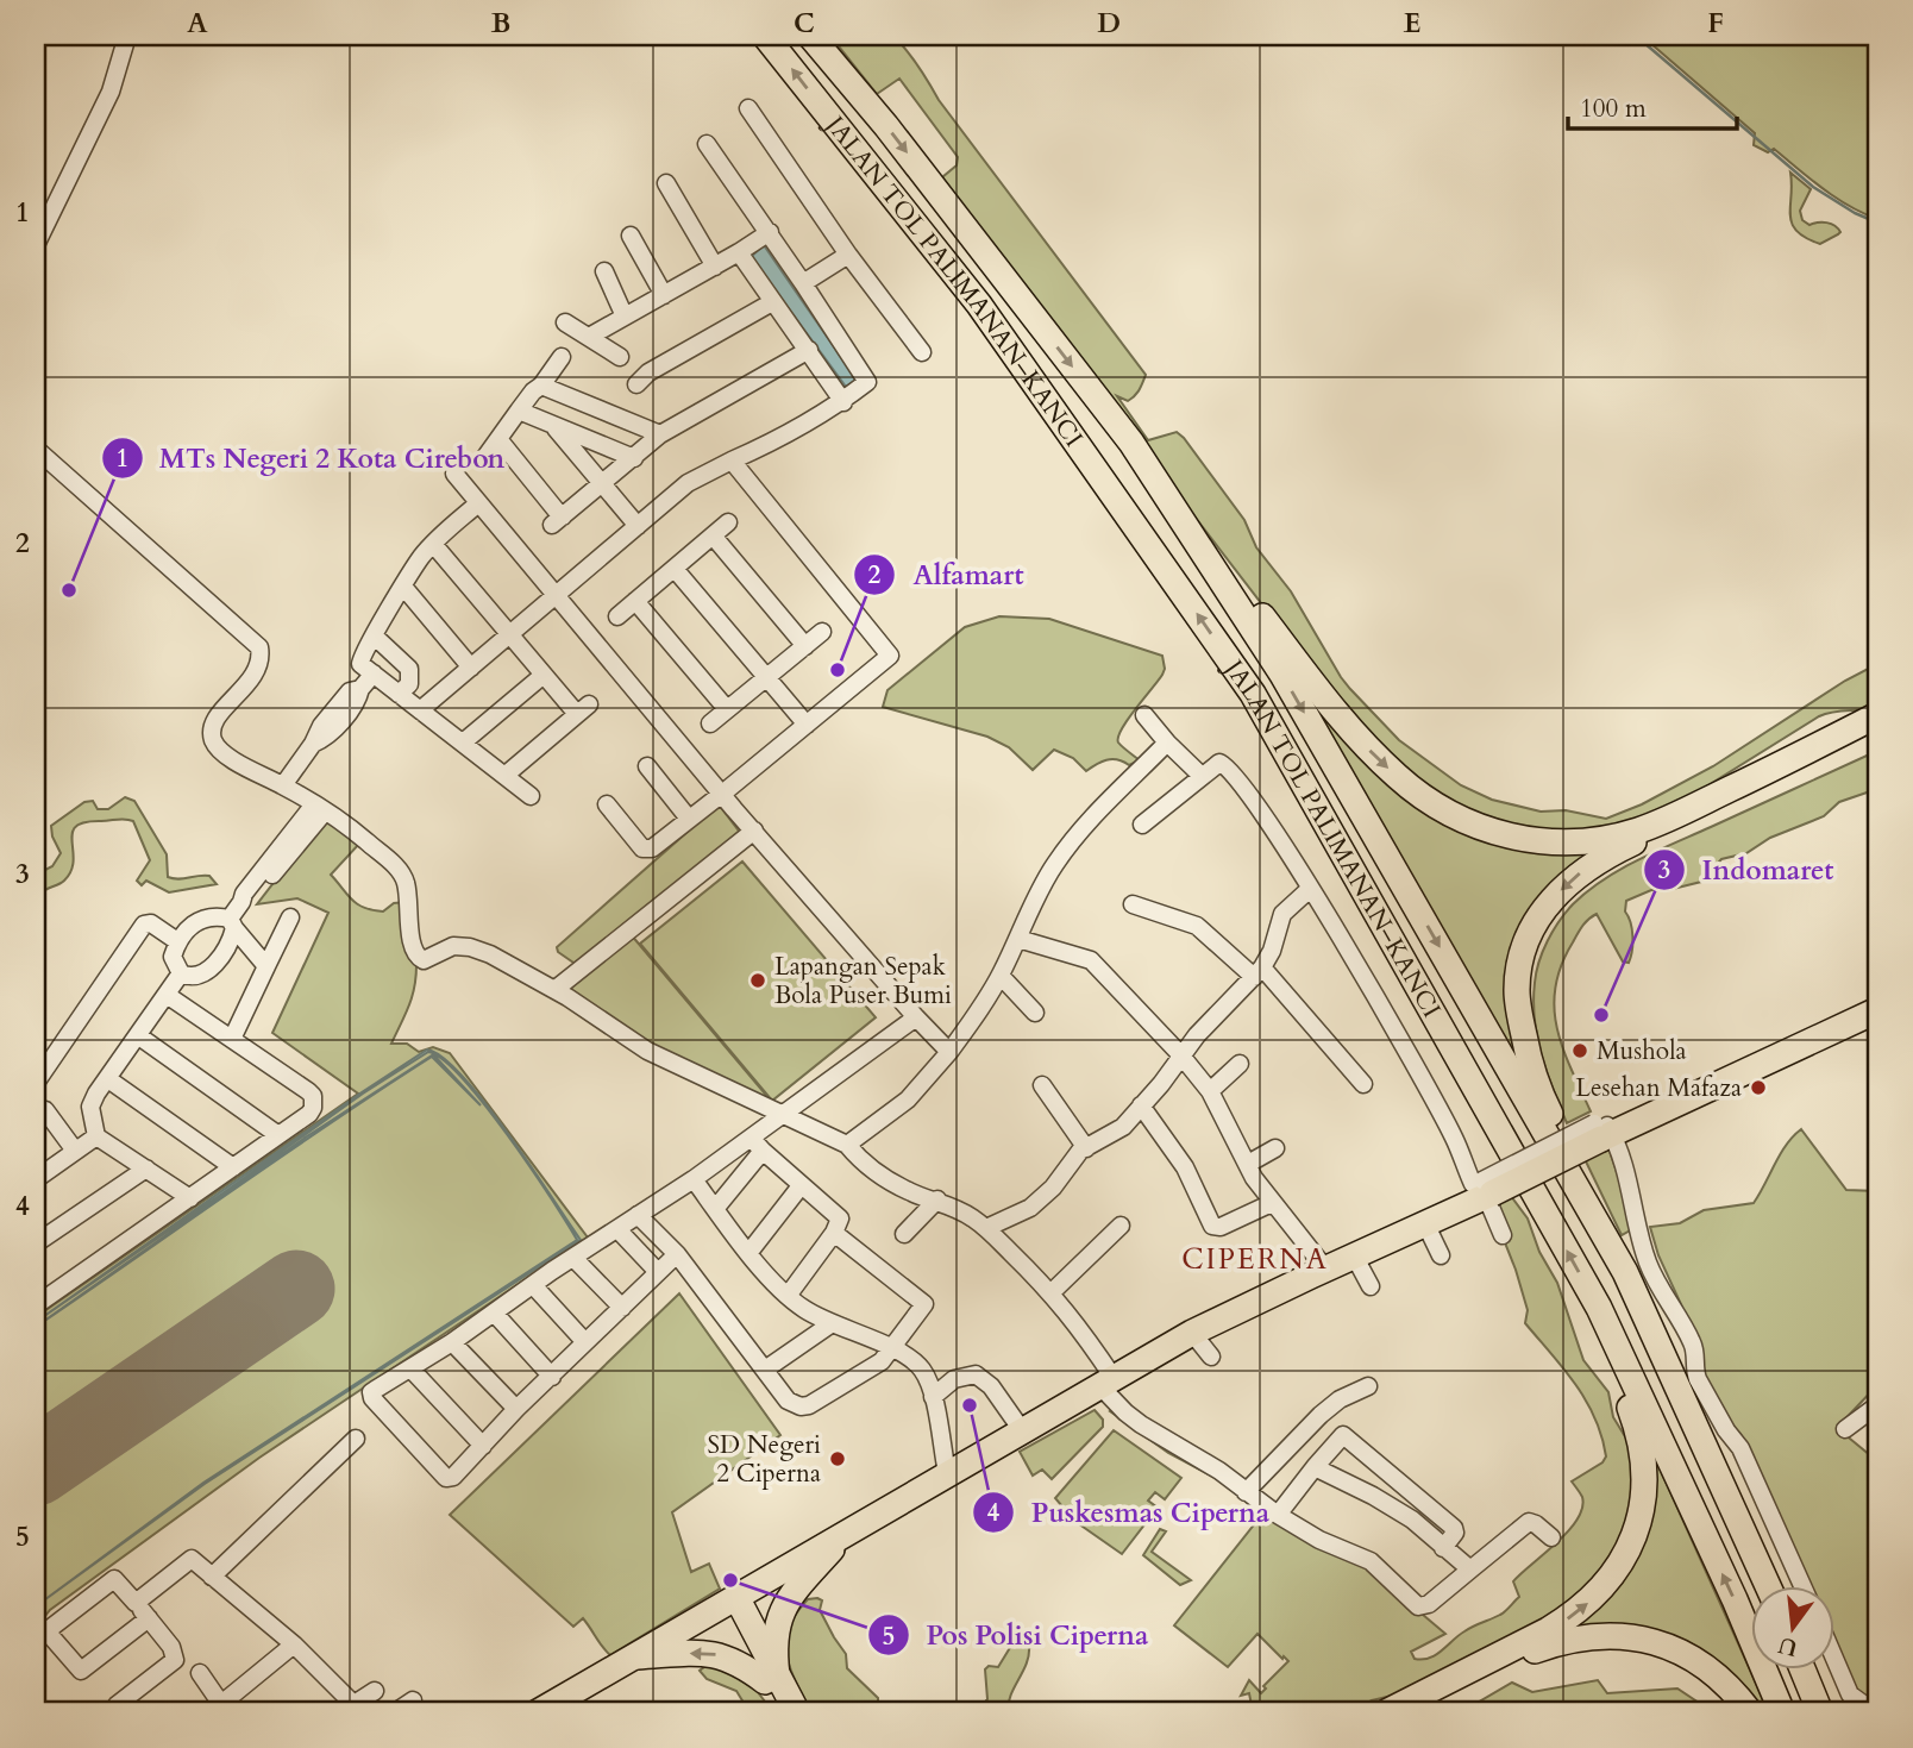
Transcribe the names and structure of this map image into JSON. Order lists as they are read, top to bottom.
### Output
{
  "streets": {
    "highway": ["JALAN TOL PALIMANAN–KANCI"]
  },
  "districts": ["CIPERNA"],
  "places": [
    "MTs Negeri 2 Kota Cirebon",
    "Alfamart",
    "Lapangan Sepak Bola Puser Bumi",
    "Indomaret",
    "Mushola",
    "Lesehan Mafaza",
    "Puskesmas Ciperna",
    "SD Negeri 2 Ciperna",
    "Pos Polisi Ciperna"
  ],
  "scale_bar": "100 m",
  "north": "bottom",
  "grid": {
    "columns": [
      "A",
      "B",
      "C",
      "D",
      "E",
      "F"
    ],
    "rows": [
      "1",
      "2",
      "3",
      "4",
      "5"
    ]
  }
}
